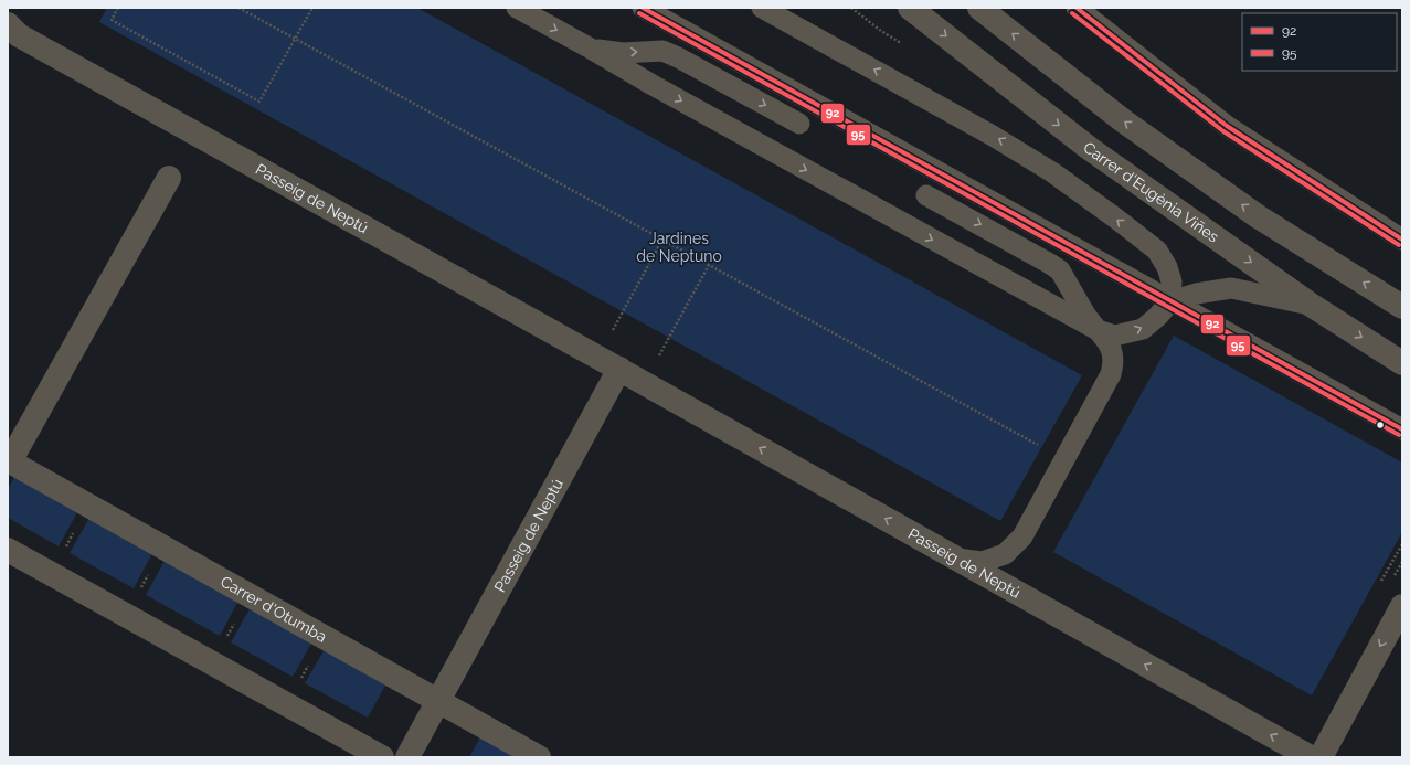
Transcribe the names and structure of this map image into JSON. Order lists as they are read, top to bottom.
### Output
{
  "streets": {
    "street": ["Carrer d'Eugènia Viñes", "Passeig de Neptú", "Carrer d'Otumba"]
  },
  "crossings": [
    ["Passeig de Neptú", "Carrer d'Otumba"]
  ],
  "one_way": ["Passeig de Neptú"],
  "parks": ["Jardines de Neptuno"],
  "lines": ["transit line 92", "transit line 95"],
  "legend": ["92", "95"]
}
